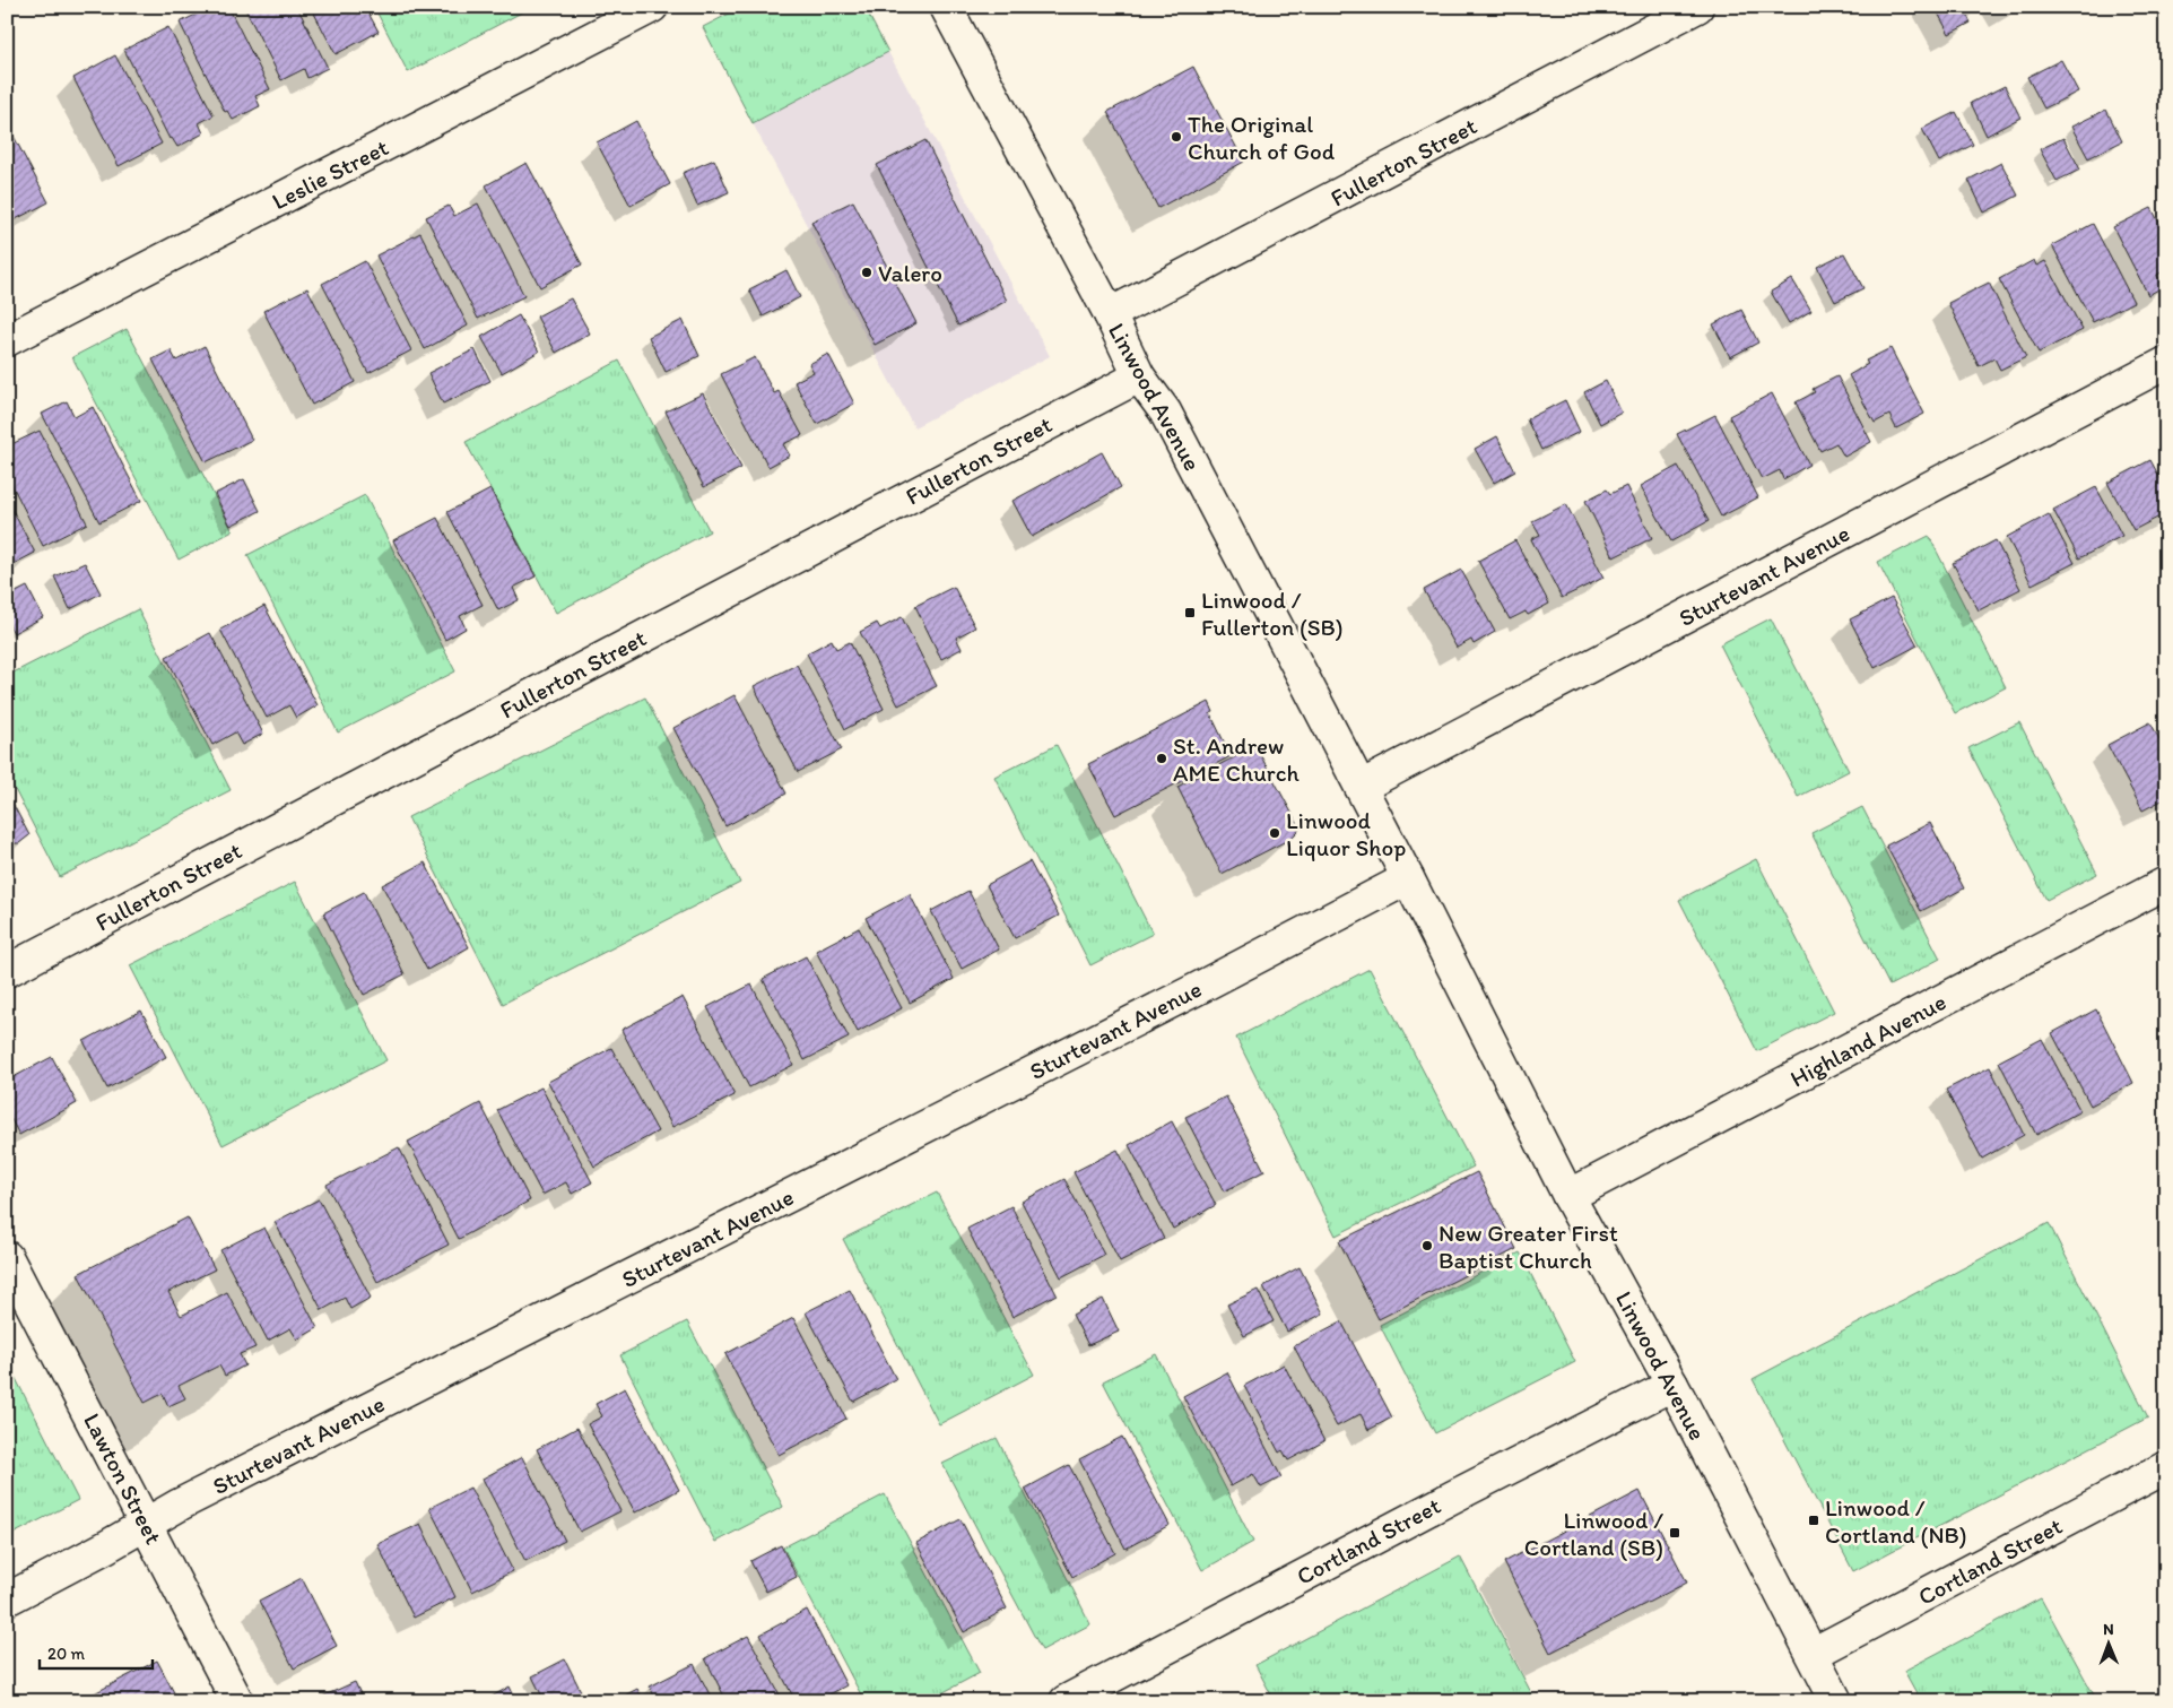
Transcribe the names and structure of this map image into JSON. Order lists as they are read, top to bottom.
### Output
{
  "streets": {
    "street": [
      "Fullerton Street",
      "Leslie Street",
      "Linwood Avenue",
      "Sturtevant Avenue",
      "Highland Avenue",
      "Lawton Street",
      "Cortland Street"
    ]
  },
  "crossings": [
    ["Fullerton Street", "Linwood Avenue"],
    ["Linwood Avenue", "Sturtevant Avenue"],
    ["Linwood Avenue", "Highland Avenue"],
    ["Linwood Avenue", "Cortland Street"],
    ["Sturtevant Avenue", "Lawton Street"]
  ],
  "places": {
    "other": [
      "The Original Church of God",
      "Valero",
      "St. Andrew AME Church",
      "Linwood Liquor Shop",
      "New Greater First Baptist Church"
    ],
    "transit": ["Linwood / Fullerton (SB)", "Linwood / Cortland (NB)", "Linwood / Cortland (SB)"]
  },
  "scale_bar": "20 m",
  "north": "top"
}
